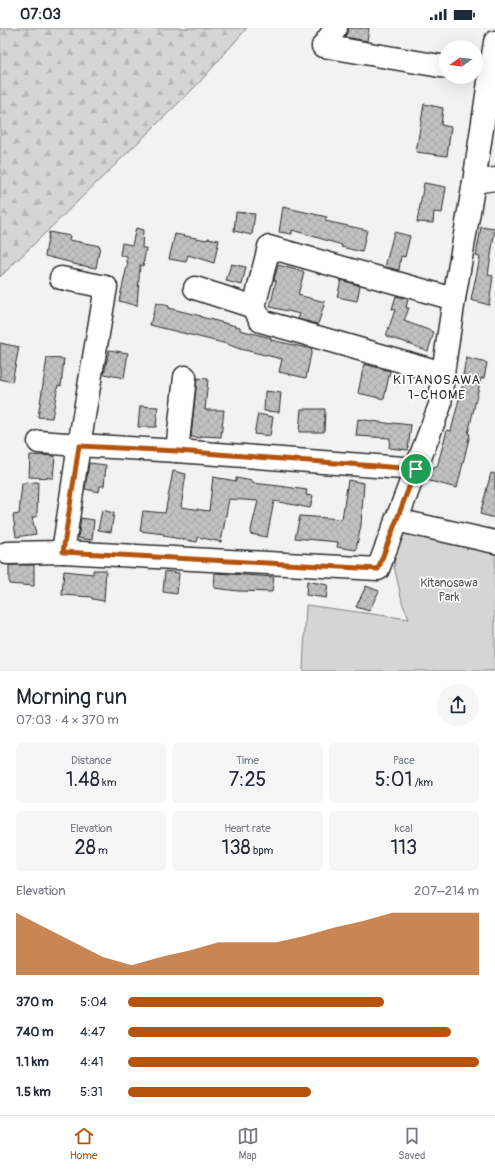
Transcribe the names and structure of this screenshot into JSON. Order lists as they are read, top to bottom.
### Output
{
  "districts": ["KITANOSAWA 1-CHOME"],
  "parks": ["Kitanosawa Park"],
  "north": "left",
  "page": {
    "status": "07:03",
    "heading": ["Morning run", "07:03 · 4 × 370 m"],
    "stats": [
      ["Distance", "1.48 km"],
      ["Time", "7:25"],
      ["Pace", "5:01 /km"],
      ["Elevation", "28 m"],
      ["Heart rate", "138 bpm"],
      ["kcal", "113"]
    ],
    "chart": ["Elevation", "207–214 m"],
    "list": [
      {
        "name": "370 m",
        "note": "5:04"
      },
      {
        "name": "740 m",
        "note": "4:47"
      },
      {
        "name": "1.1 km",
        "note": "4:41"
      },
      {
        "name": "1.5 km",
        "note": "5:31"
      }
    ],
    "tabs": ["Home", "Map", "Saved"]
  }
}
